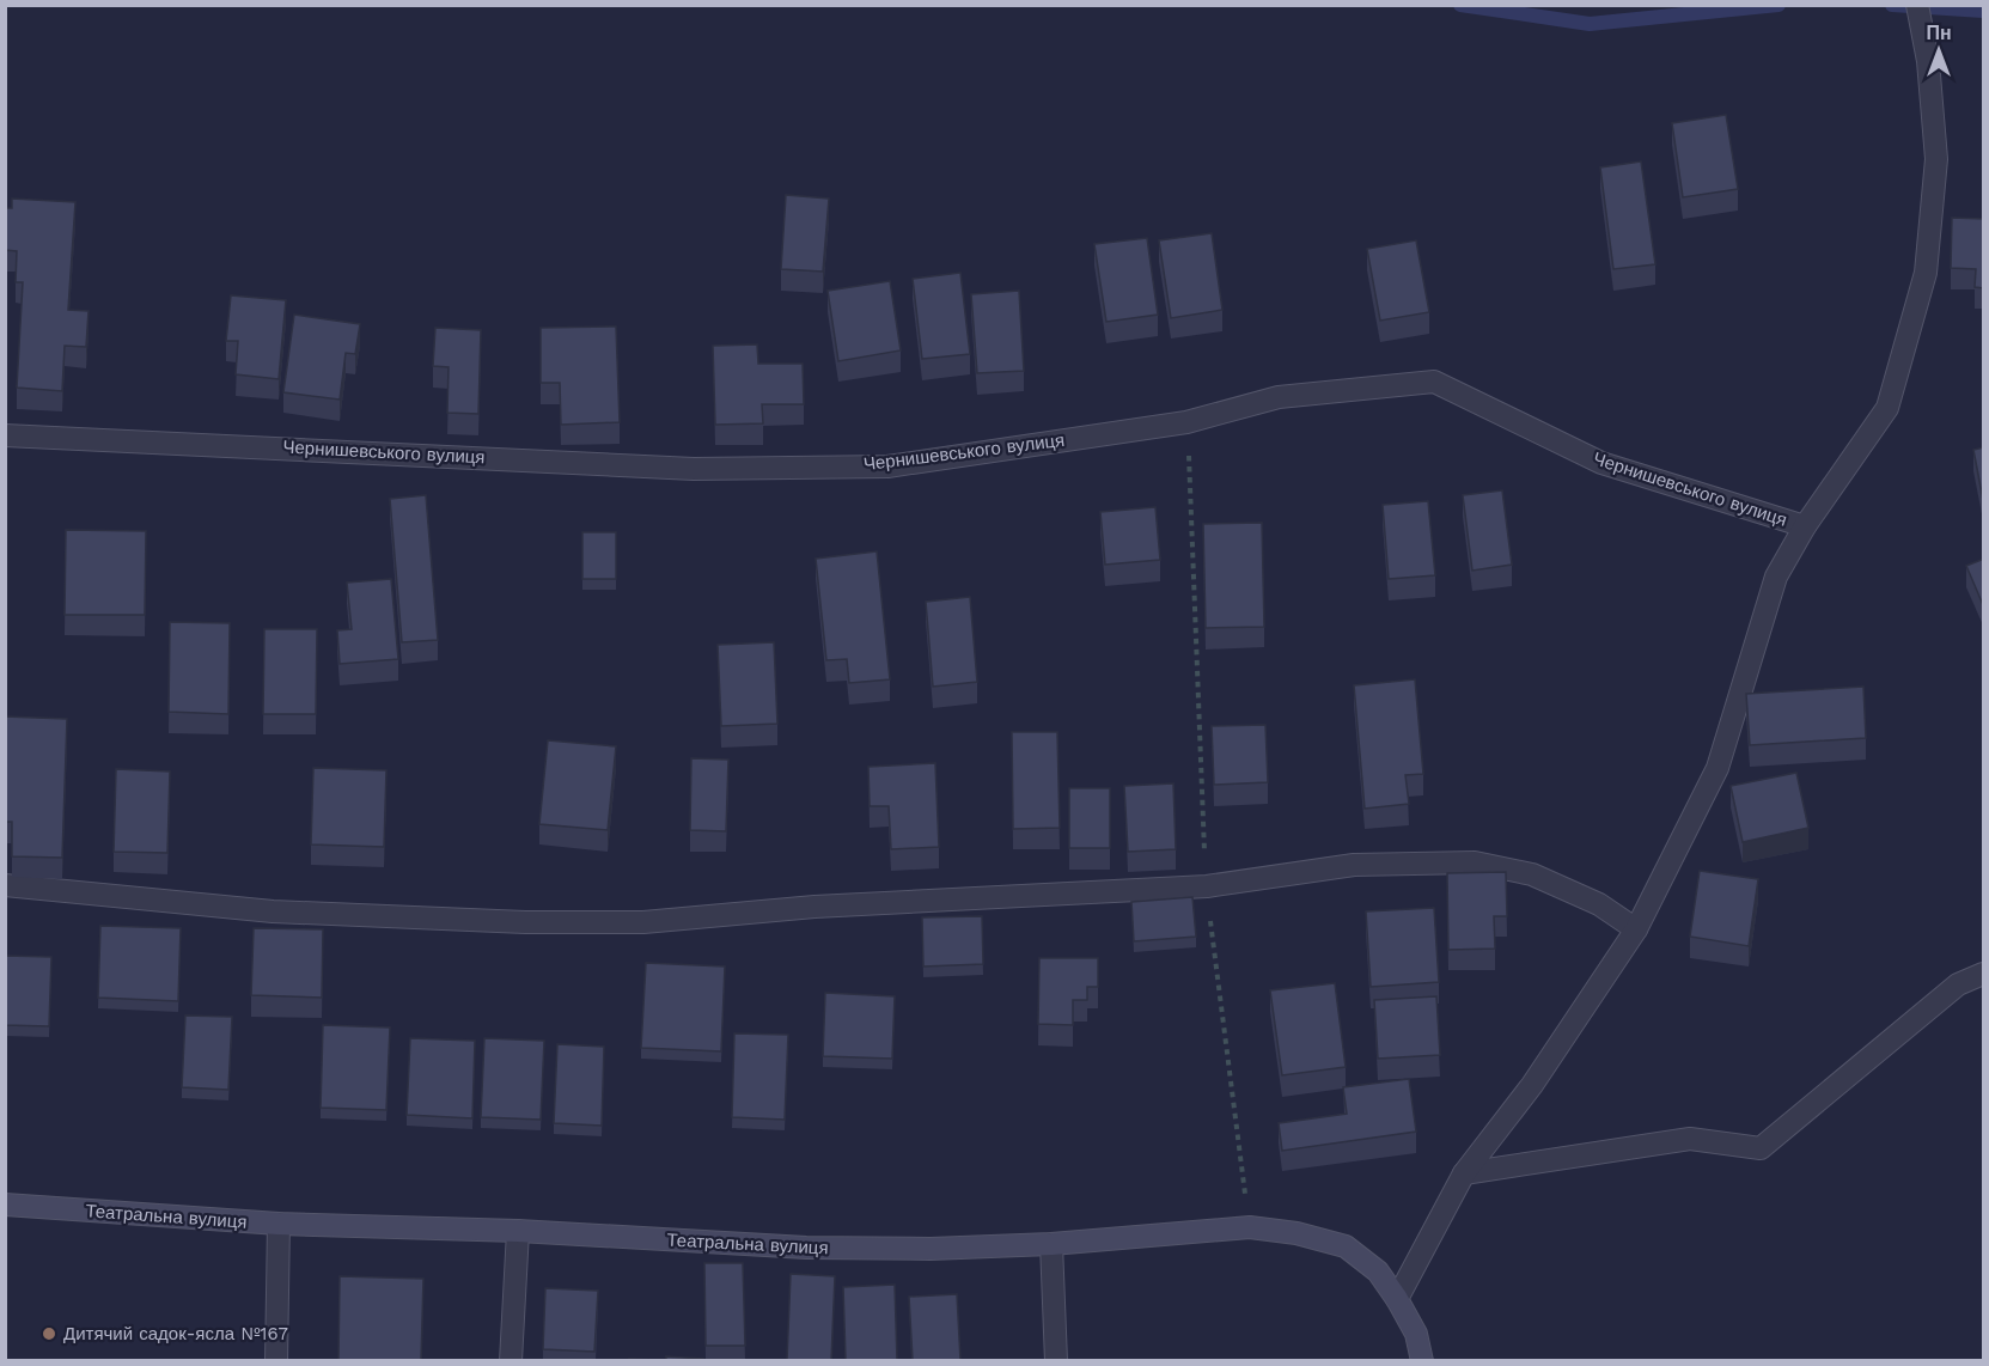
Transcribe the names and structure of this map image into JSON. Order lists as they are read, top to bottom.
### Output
{
  "streets": {
    "street": ["Чернишевського вулиця", "Театральна вулиця"]
  },
  "places": ["Дитячий садок-ясла №167"],
  "north": "top"
}
